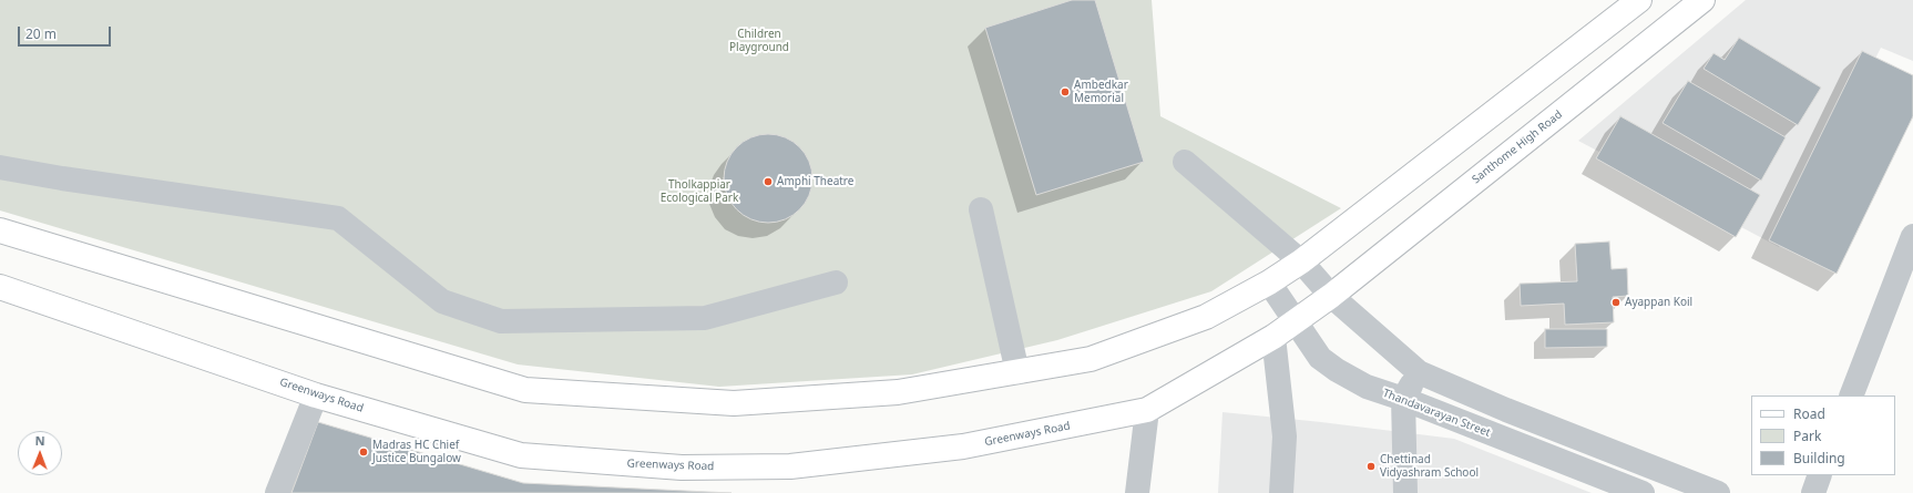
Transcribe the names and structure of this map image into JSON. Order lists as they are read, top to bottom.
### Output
{
  "streets": {
    "main road": ["Santhome High Road", "Greenways Road"],
    "street": ["Thandavarayan Street"]
  },
  "crossings": [
    ["Santhome High Road", "Greenways Road"],
    ["Greenways Road", "Thandavarayan Street"]
  ],
  "parks": ["Children Playground", "Tholkappiar Ecological Park"],
  "places": [
    "Ambedkar Memorial",
    "Amphi Theatre",
    "Ayappan Koil",
    "Madras HC Chief Justice Bungalow",
    "Chettinad Vidyashram School"
  ],
  "legend": ["Road", "Park", "Building"],
  "scale_bar": "20 m",
  "north": "top"
}
